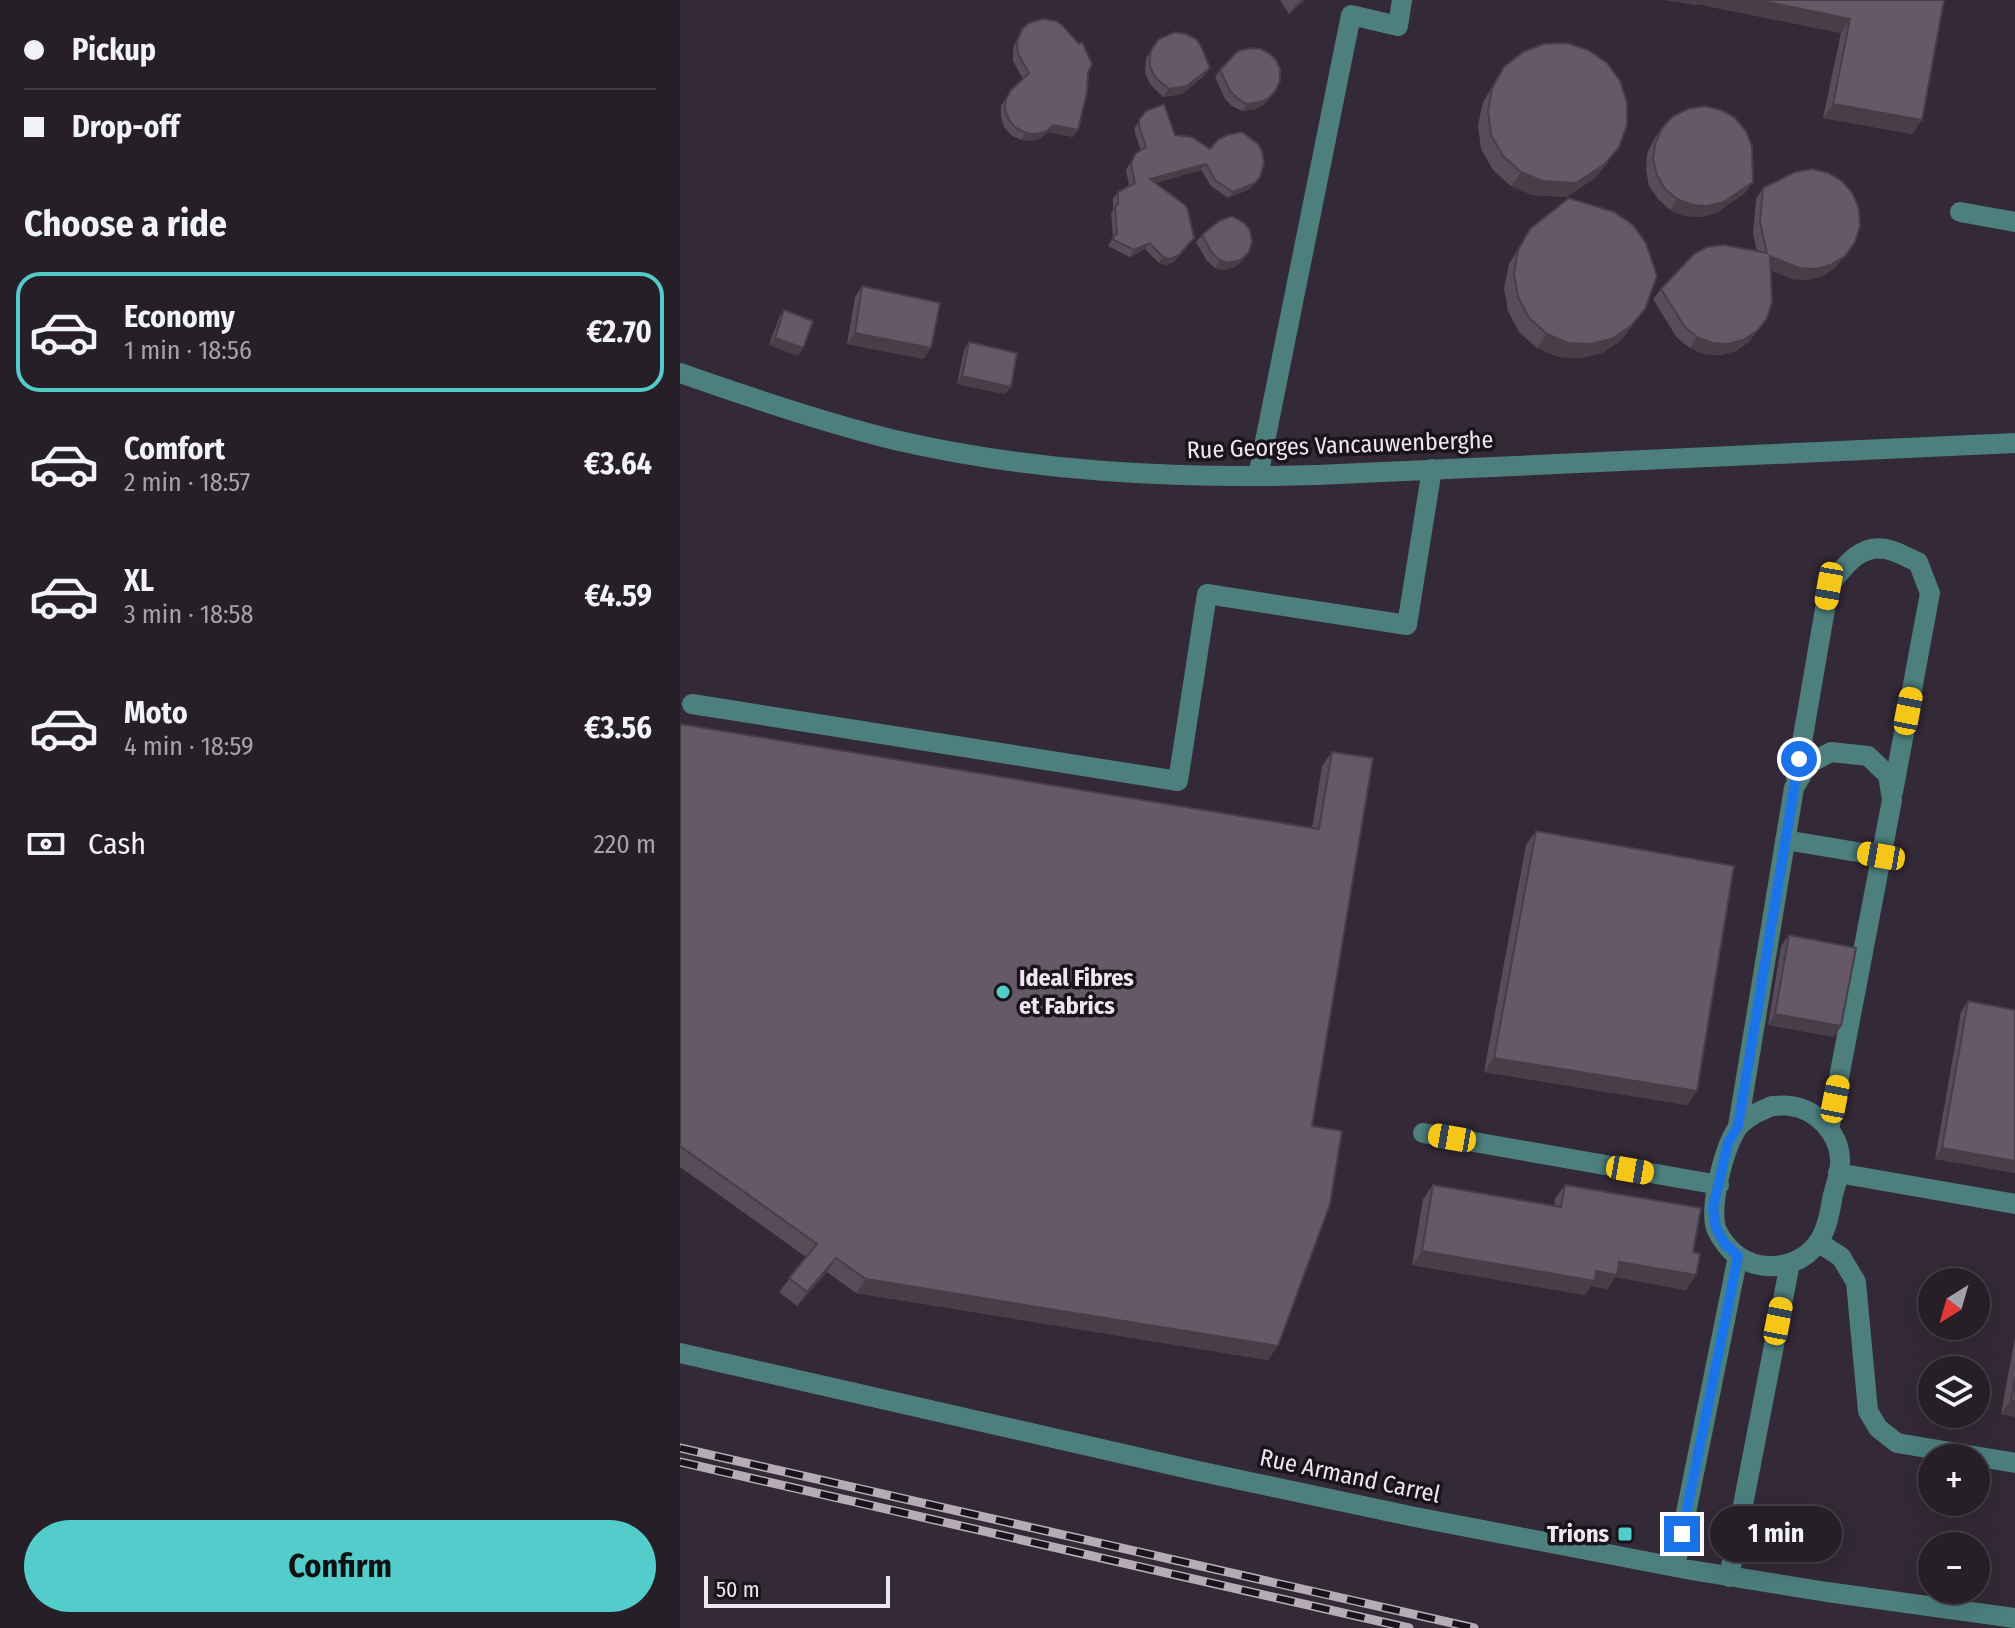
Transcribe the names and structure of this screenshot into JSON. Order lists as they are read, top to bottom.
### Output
{
  "streets": {
    "street": ["Rue Georges Vancauwenberghe", "Rue Armand Carrel"]
  },
  "places": {
    "other": ["Ideal Fibres et Fabrics"],
    "transit": ["Trions"]
  },
  "scale_bar": "50 m",
  "north": "bottom left",
  "page": {
    "banner": ["Pickup", "Drop-off"],
    "heading": "Choose a ride",
    "list": [
      {
        "name": "Economy",
        "note": "1 min · 18:56",
        "value": "€2.70"
      },
      {
        "name": "Comfort",
        "note": "2 min · 18:57",
        "value": "€3.64"
      },
      {
        "name": "XL",
        "note": "3 min · 18:58",
        "value": "€4.59"
      },
      {
        "name": "Moto",
        "note": "4 min · 18:59",
        "value": "€3.56"
      }
    ],
    "pay": ["Cash", "220 m"],
    "map_buttons": ["+", "−"],
    "buttons": "Confirm",
    "bubble": "1 min",
    "scale": "50 m"
  }
}
